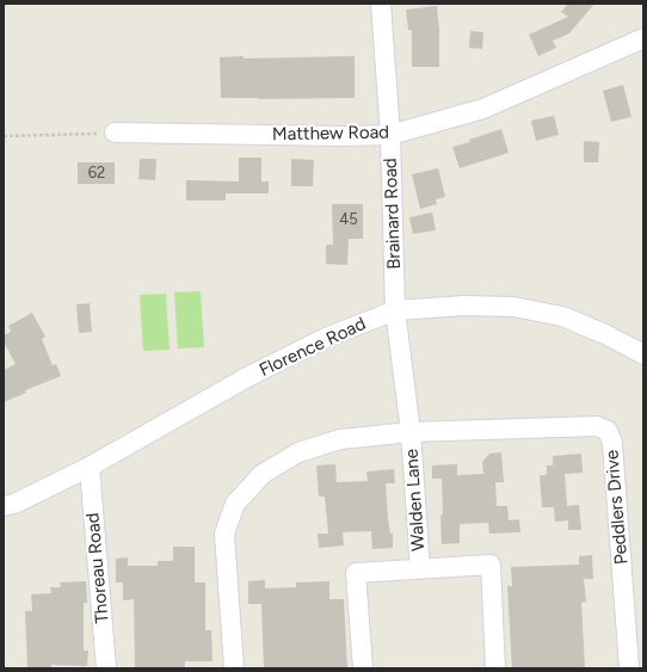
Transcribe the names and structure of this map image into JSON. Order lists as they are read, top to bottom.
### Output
{
  "streets": {
    "street": [
      "Matthew Road",
      "Brainard Road",
      "Florence Road",
      "Walden Lane",
      "Peddlers Drive",
      "Thoreau Road"
    ]
  },
  "crossings": [
    ["Matthew Road", "Brainard Road"],
    ["Brainard Road", "Florence Road"],
    ["Florence Road", "Thoreau Road"],
    ["Walden Lane", "Peddlers Drive"]
  ],
  "house_numbers": ["62", "45"]
}
